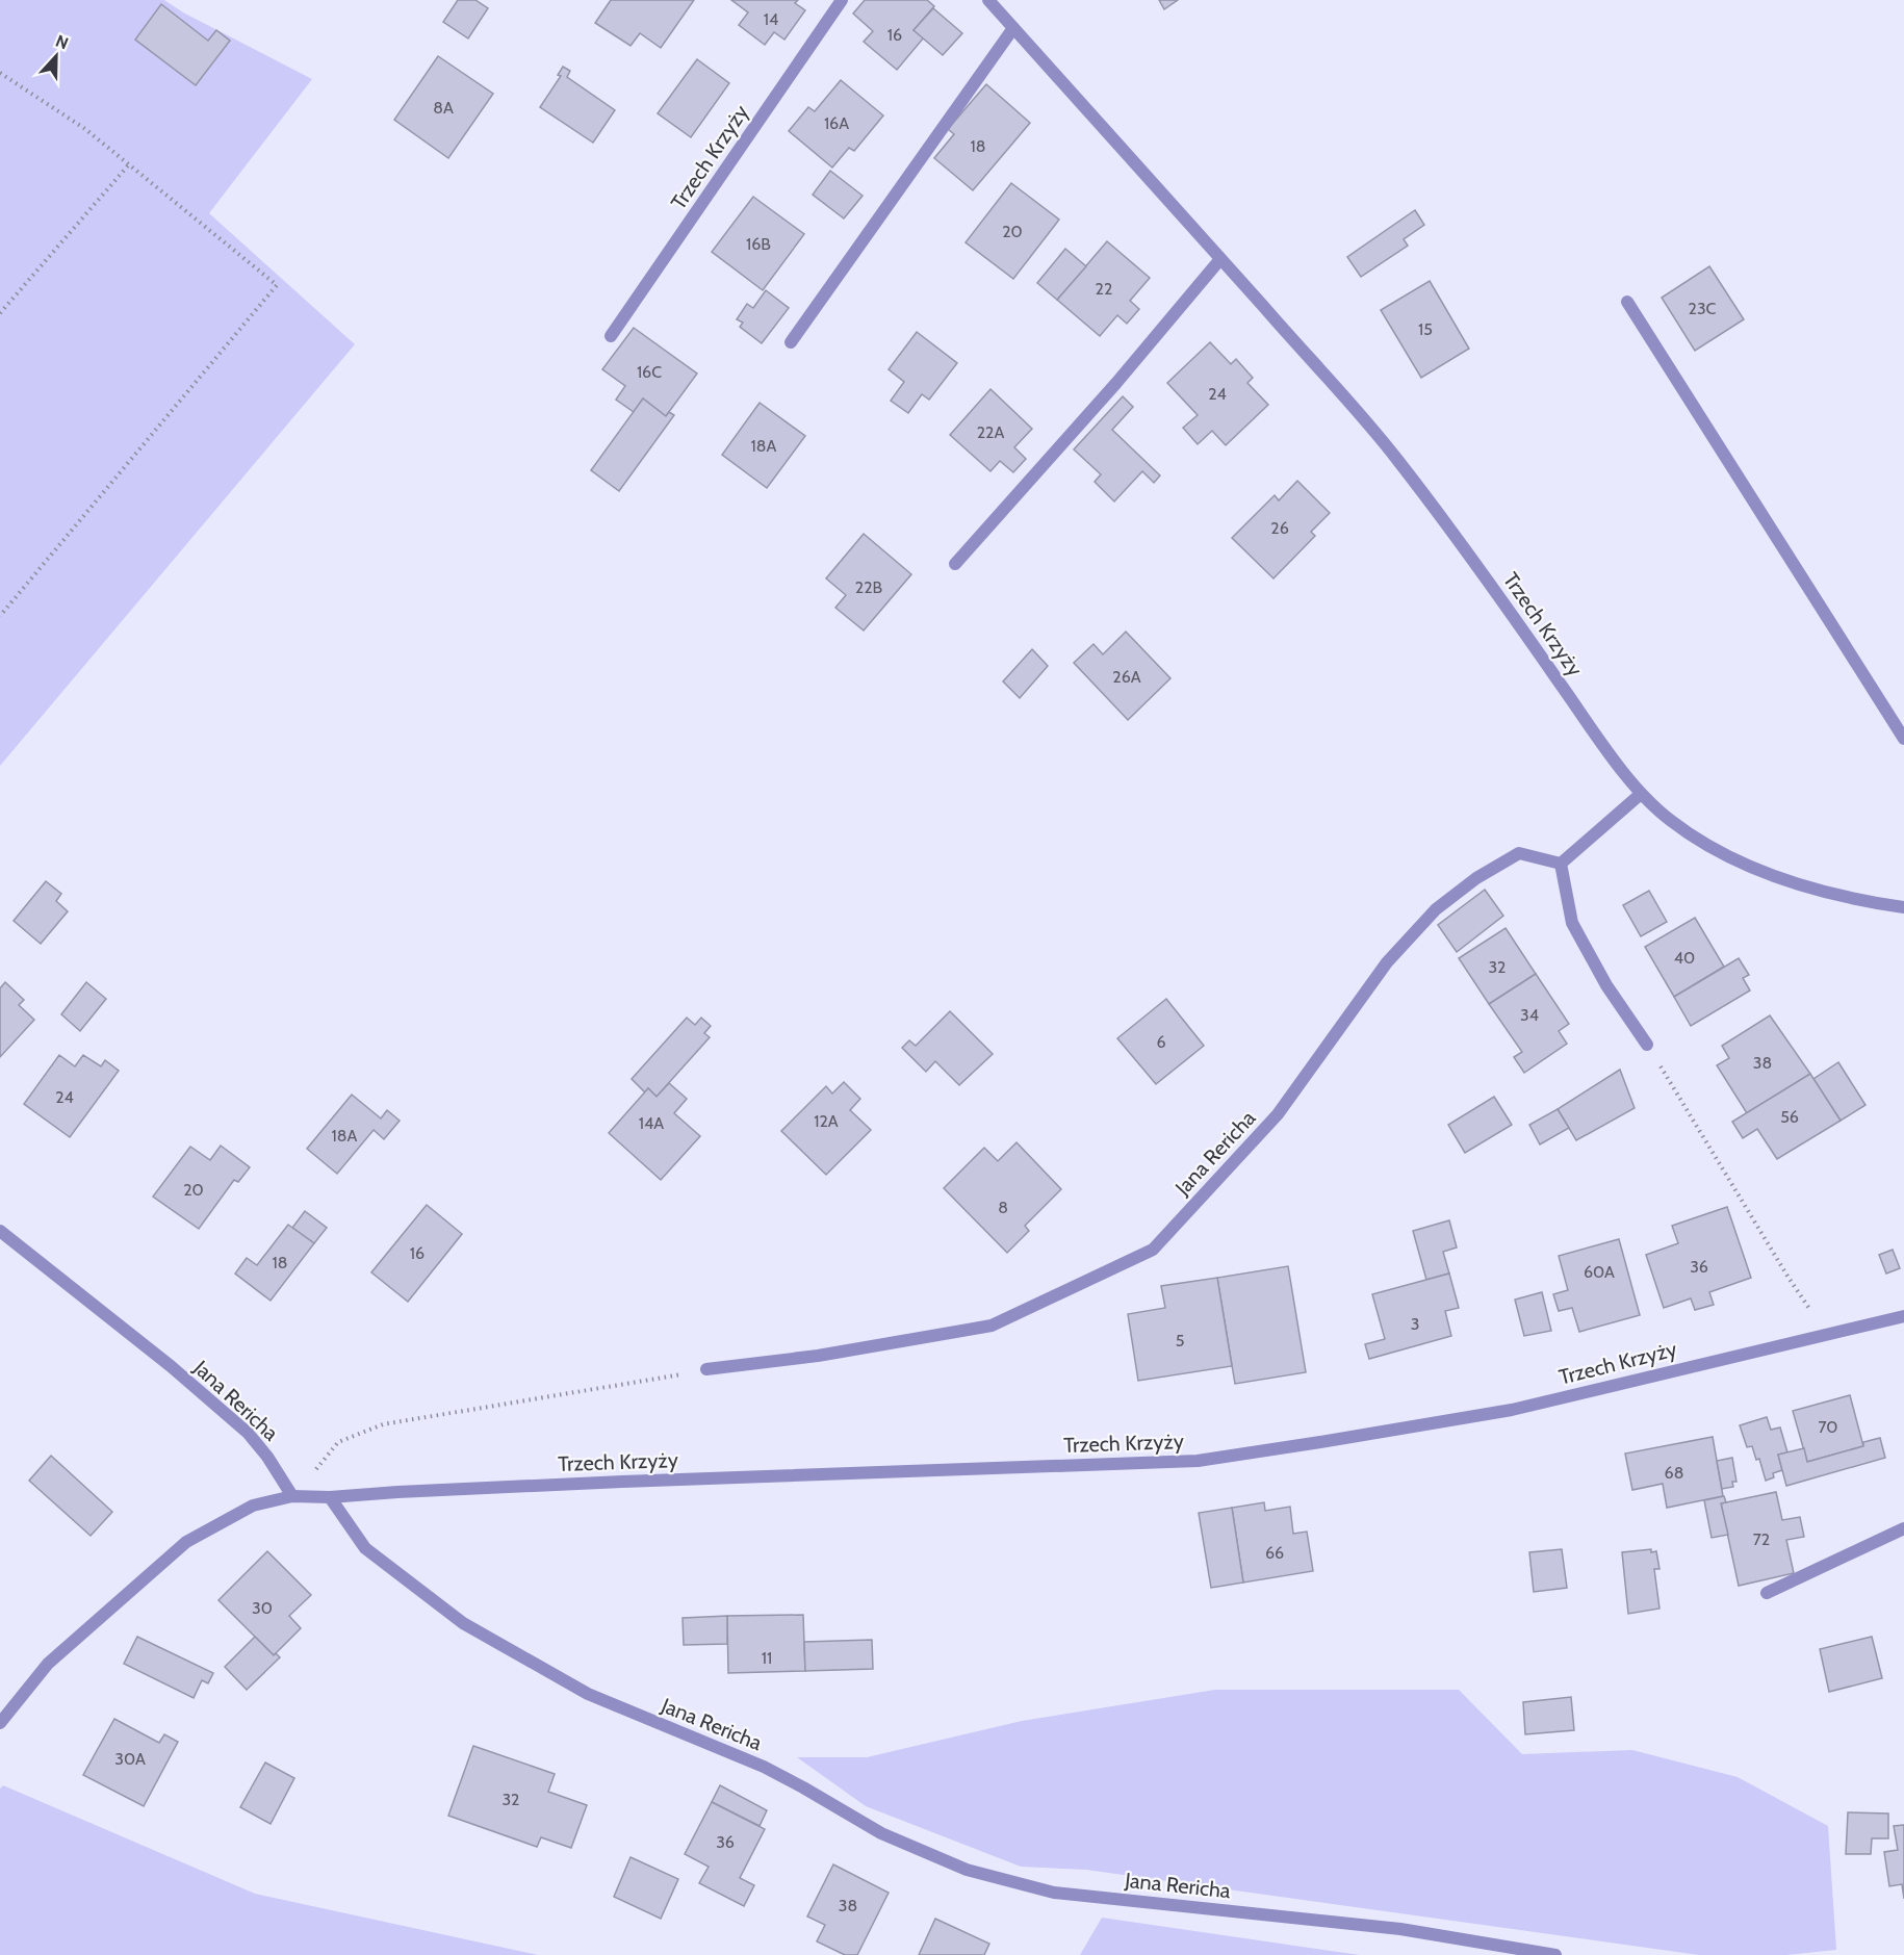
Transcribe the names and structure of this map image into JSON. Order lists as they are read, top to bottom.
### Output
{
  "streets": {
    "street": ["Trzech Krzyży", "Jana Rericha"]
  },
  "crossings": [
    ["Trzech Krzyży", "Jana Rericha"]
  ],
  "house_numbers": [
    "14",
    "16",
    "8A",
    "16A",
    "18",
    "20",
    "16B",
    "22",
    "23C",
    "15",
    "16C",
    "24",
    "22A",
    "18A",
    "26",
    "22B",
    "26A",
    "40",
    "32",
    "34",
    "6",
    "38",
    "24",
    "56",
    "12A",
    "14A",
    "18A",
    "20",
    "8",
    "16",
    "18",
    "36",
    "60A",
    "3",
    "5",
    "70",
    "68",
    "72",
    "66",
    "30",
    "11",
    "30A",
    "32",
    "36",
    "38"
  ],
  "north": "top"
}
